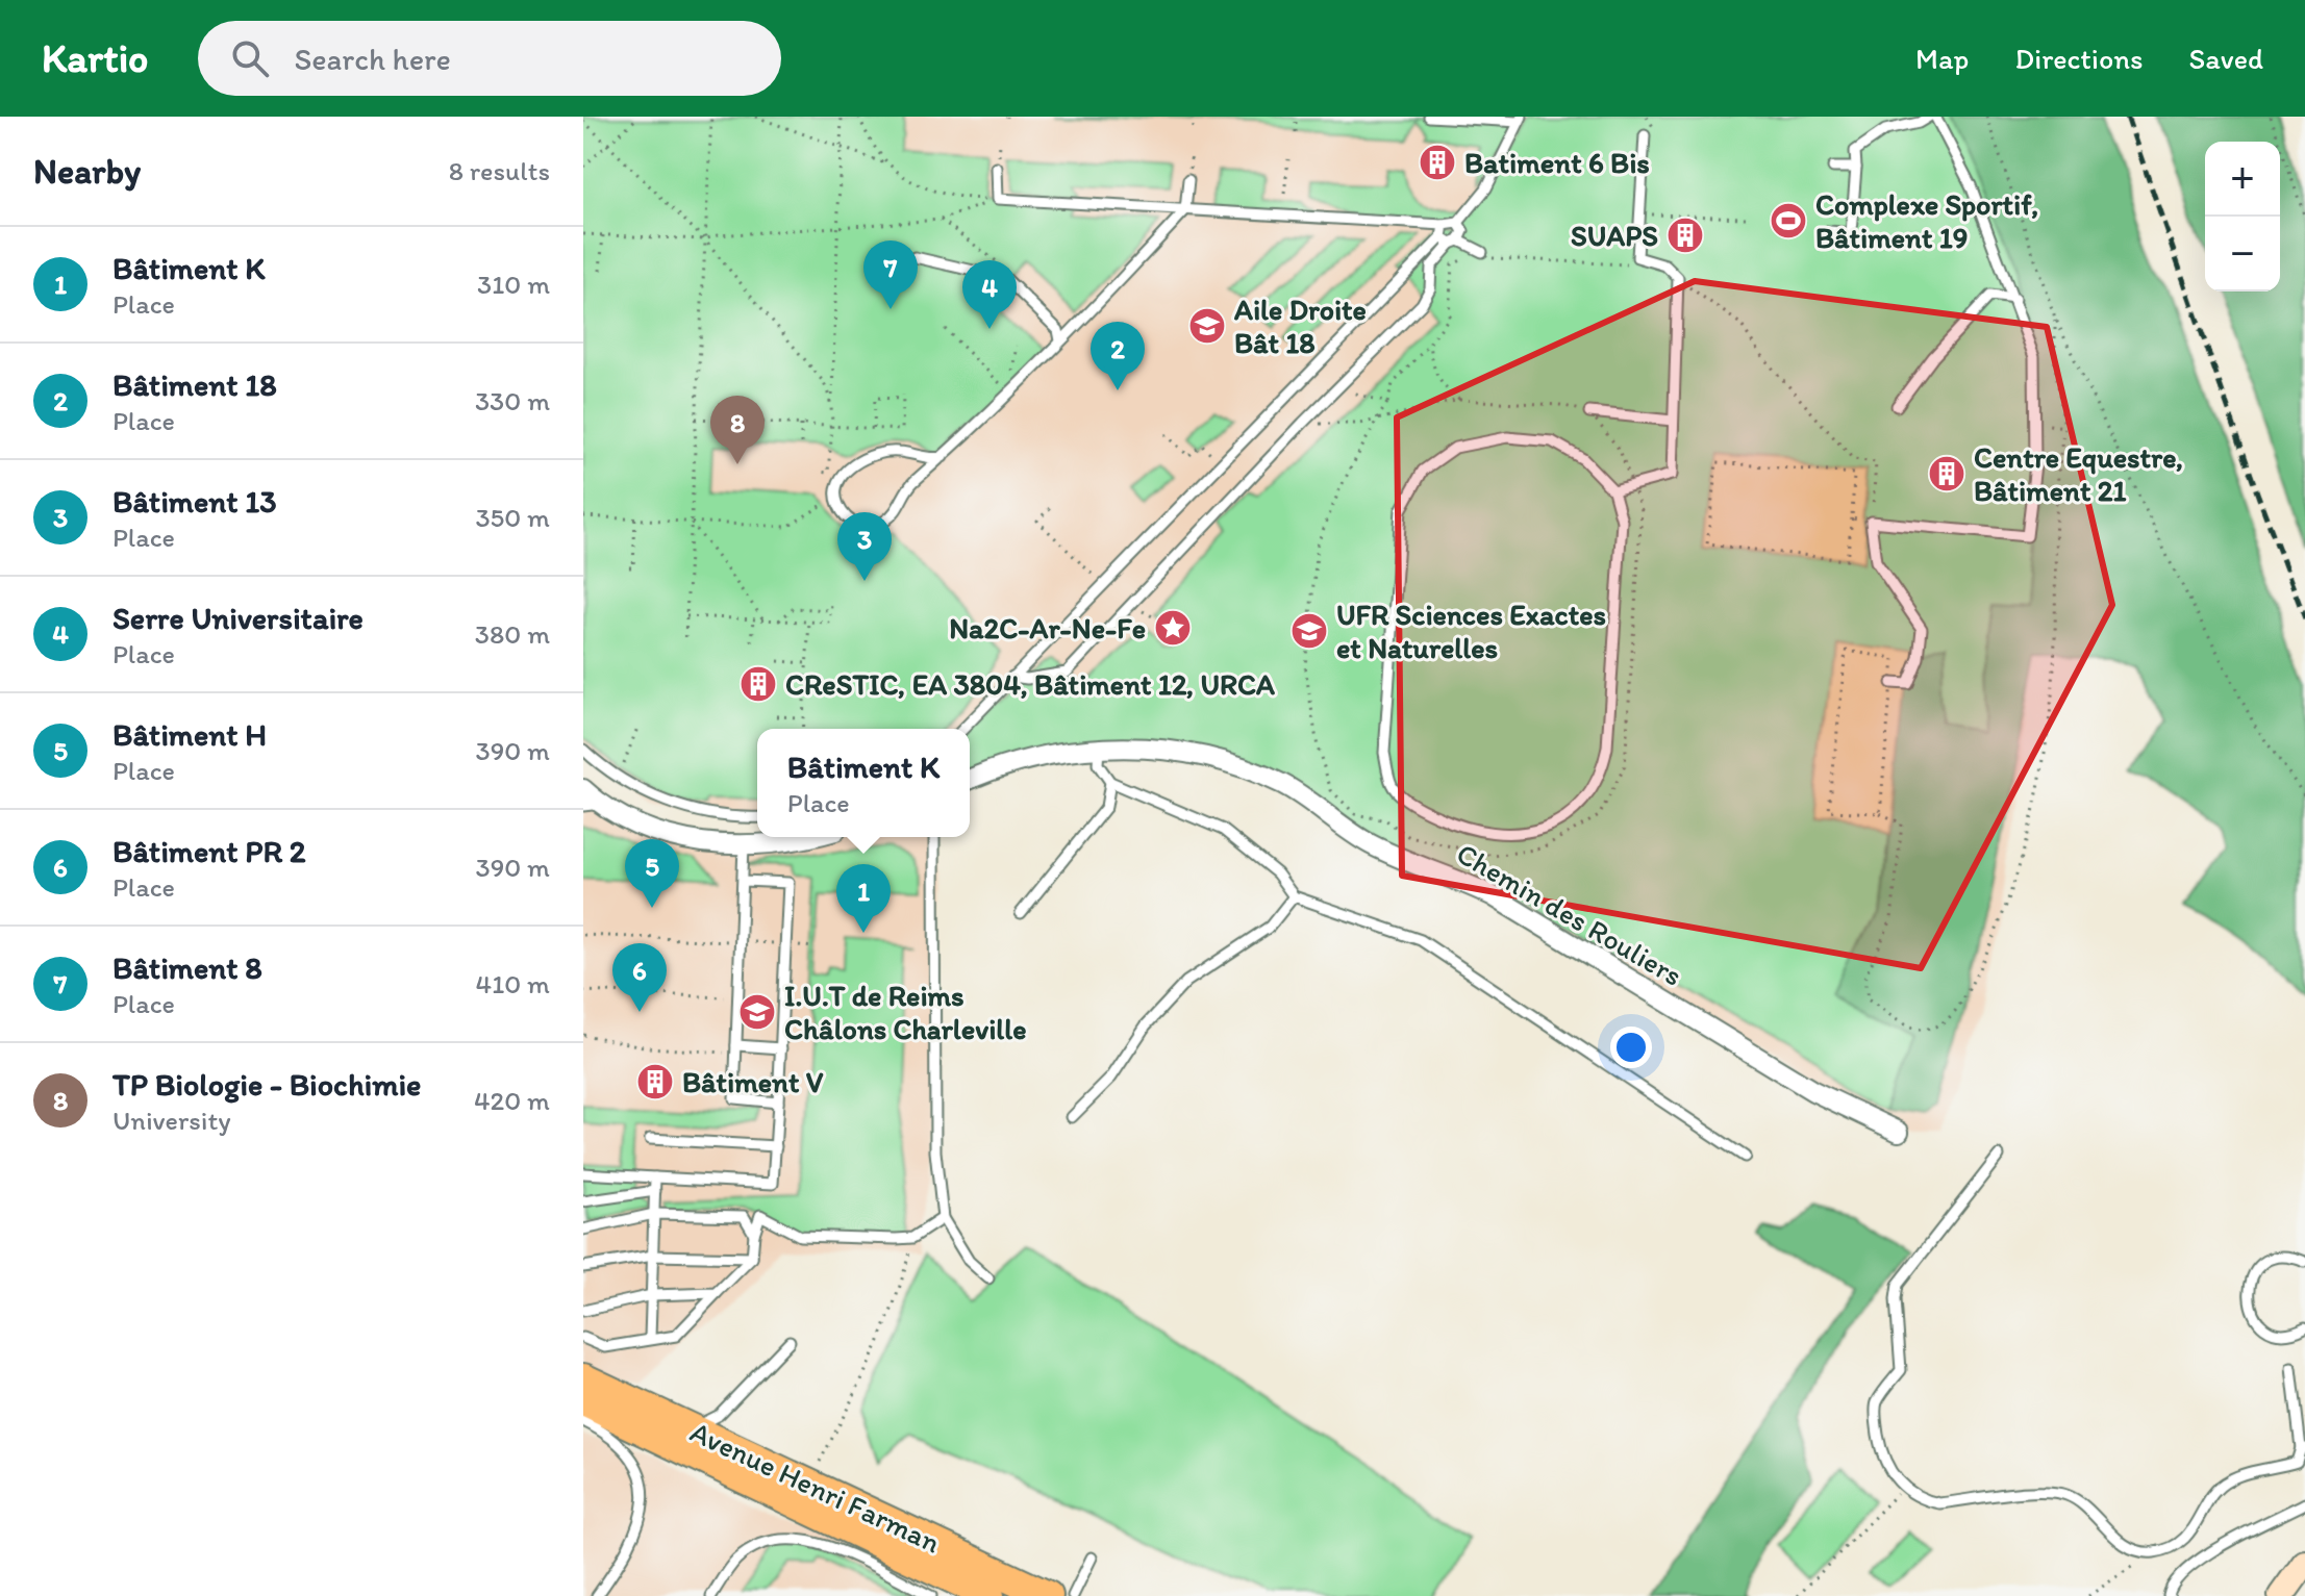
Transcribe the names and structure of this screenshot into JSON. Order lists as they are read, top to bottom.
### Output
{
  "streets": {
    "main road": ["Avenue Henri Farman"],
    "street": ["Chemin des Rouliers"]
  },
  "places": {
    "building": [
      "Batiment 6 Bis",
      "SUAPS",
      "Centre Equestre, Bâtiment 21",
      "CReSTIC, EA 3804, Bâtiment 12, URCA",
      "Bâtiment V"
    ],
    "sports": ["Complexe Sportif, Bâtiment 19"],
    "school or university": ["Aile Droite Bât 18", "UFR Sciences Exactes et Naturelles", "I.U.T de Reims Châlons Charleville"],
    "place": ["Na2C-Ar-Ne-Fe"]
  },
  "page": {
    "header": "Kartio",
    "search": "Search here",
    "nav": ["Map", "Directions", "Saved"],
    "heading": ["Nearby", "8 results"],
    "map_buttons": ["+", "−"],
    "list": [
      {
        "mark": "1",
        "name": "Bâtiment K",
        "note": "Place",
        "value": "310 m"
      },
      {
        "mark": "2",
        "name": "Bâtiment 18",
        "note": "Place",
        "value": "330 m"
      },
      {
        "mark": "3",
        "name": "Bâtiment 13",
        "note": "Place",
        "value": "350 m"
      },
      {
        "mark": "4",
        "name": "Serre Universitaire",
        "note": "Place",
        "value": "380 m"
      },
      {
        "mark": "5",
        "name": "Bâtiment H",
        "note": "Place",
        "value": "390 m"
      },
      {
        "mark": "6",
        "name": "Bâtiment PR 2",
        "note": "Place",
        "value": "390 m"
      },
      {
        "mark": "7",
        "name": "Bâtiment 8",
        "note": "Place",
        "value": "410 m"
      },
      {
        "mark": "8",
        "name": "TP Biologie - Biochimie",
        "note": "University",
        "value": "420 m"
      }
    ],
    "pins": [
      "7",
      "4",
      "2",
      "8",
      "3",
      "5",
      "1",
      "6"
    ],
    "popup": ["Bâtiment K", "Place"]
  }
}
